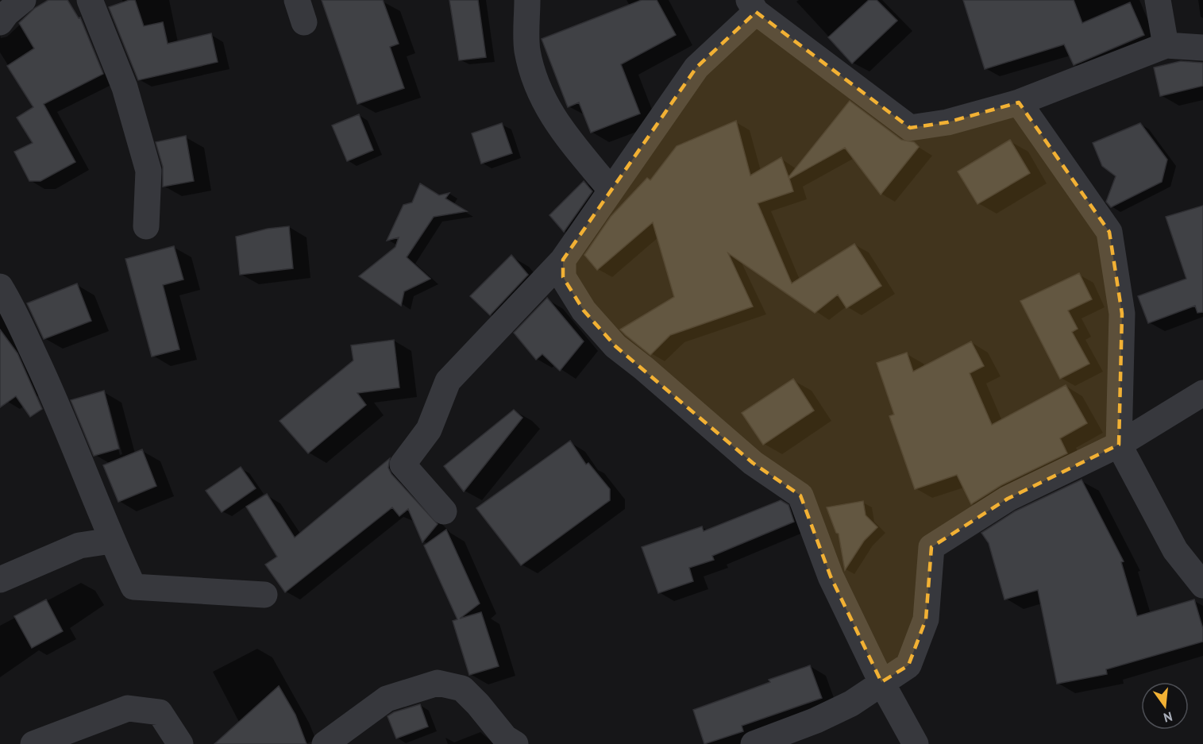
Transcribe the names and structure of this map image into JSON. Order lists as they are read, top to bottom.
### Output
{
  "north": "bottom"
}
